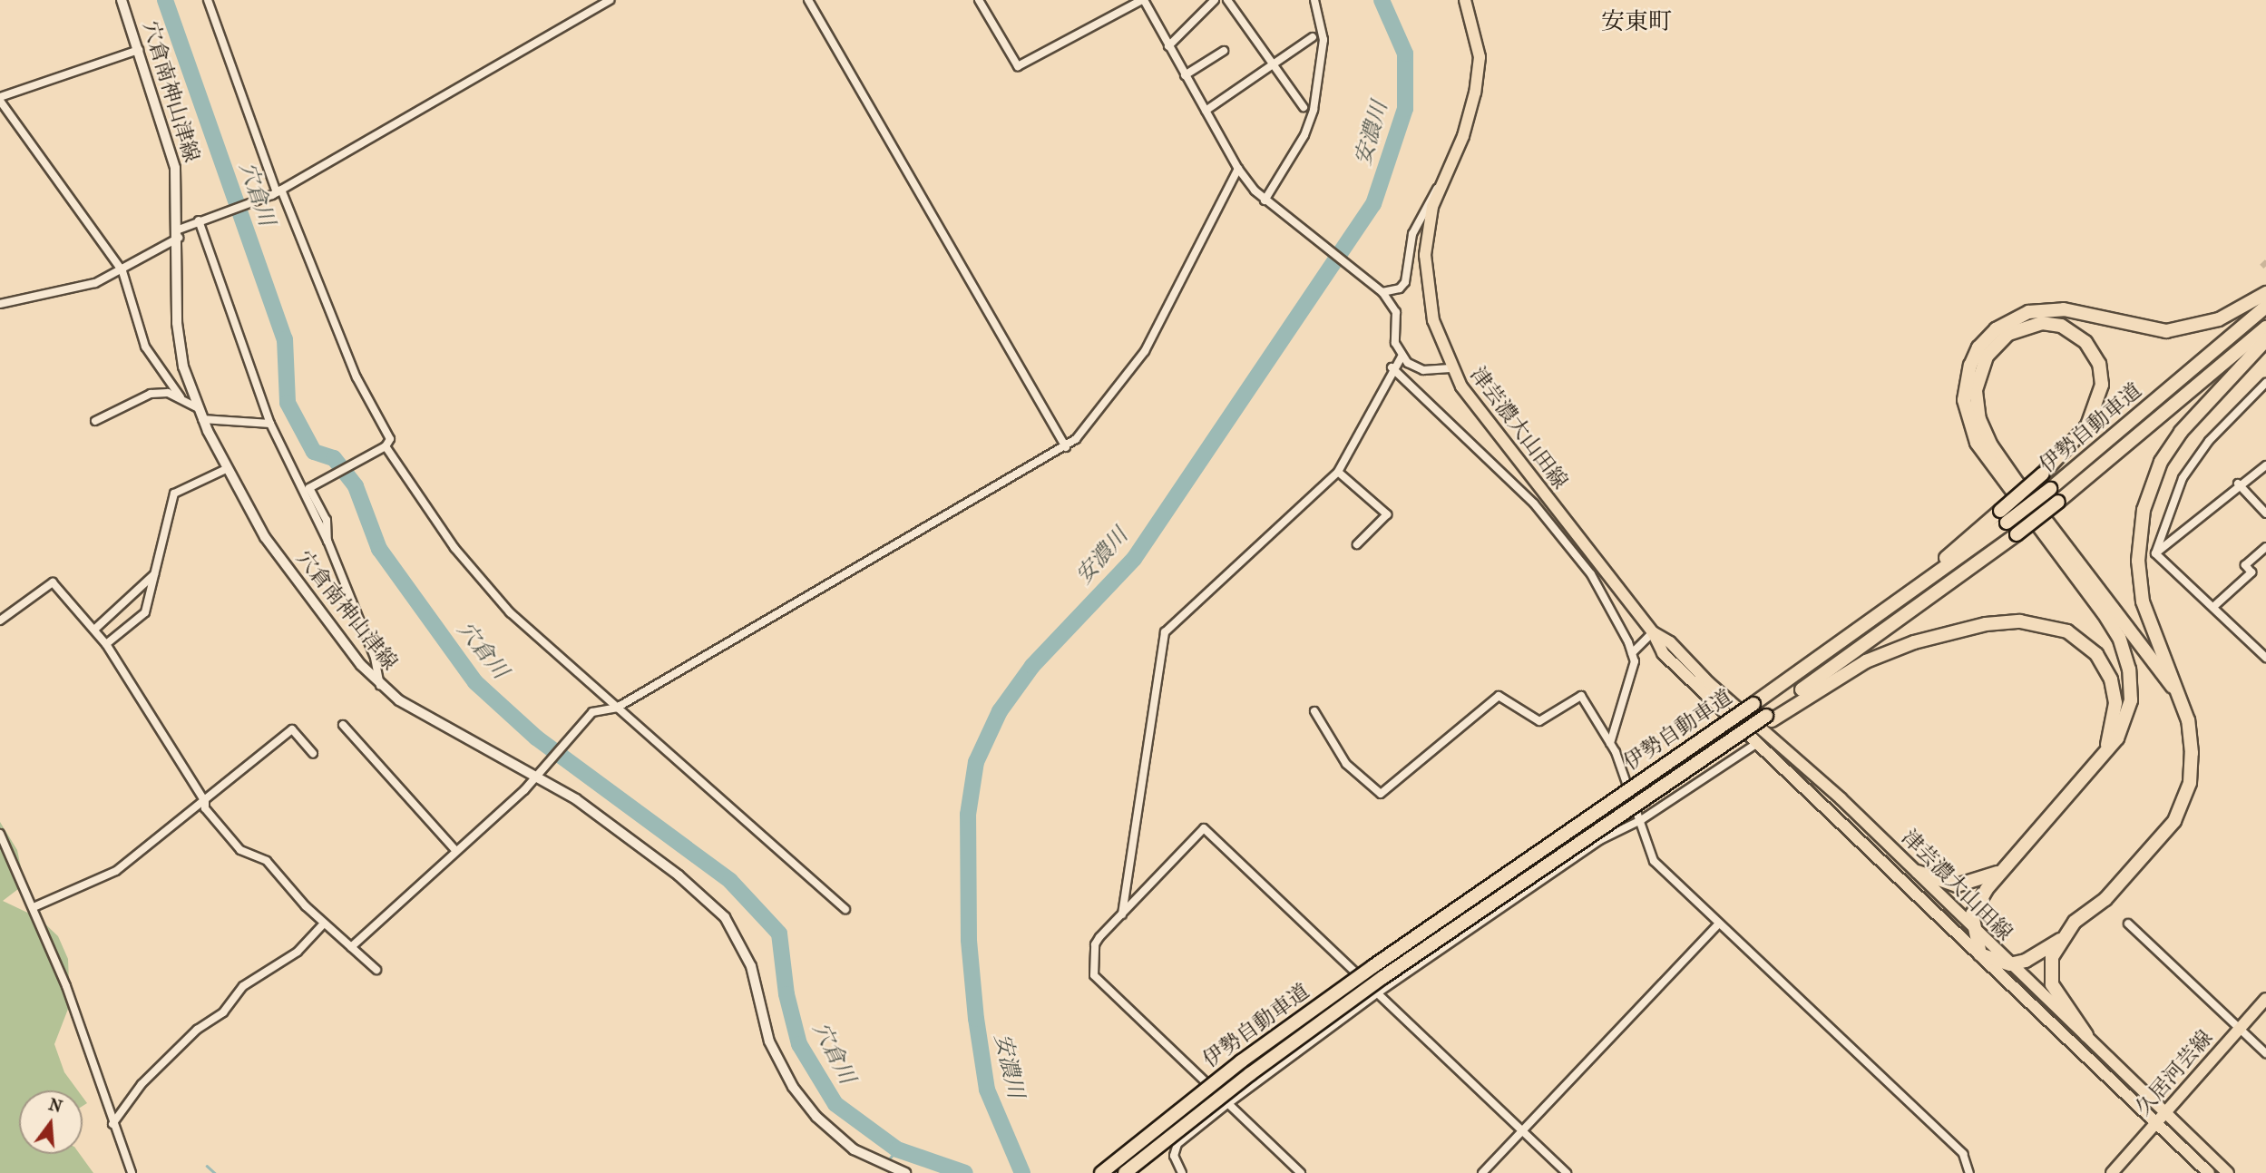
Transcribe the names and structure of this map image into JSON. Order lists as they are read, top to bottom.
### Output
{
  "streets": {
    "highway": ["伊勢自動車道"],
    "main road": ["穴倉南神山津線", "津芸濃大山田線", "久居河芸線"]
  },
  "crossings": [
    ["津芸濃大山田線", "久居河芸線"]
  ],
  "districts": ["安東町"],
  "water": ["安濃川", "穴倉川"],
  "north": "top"
}
